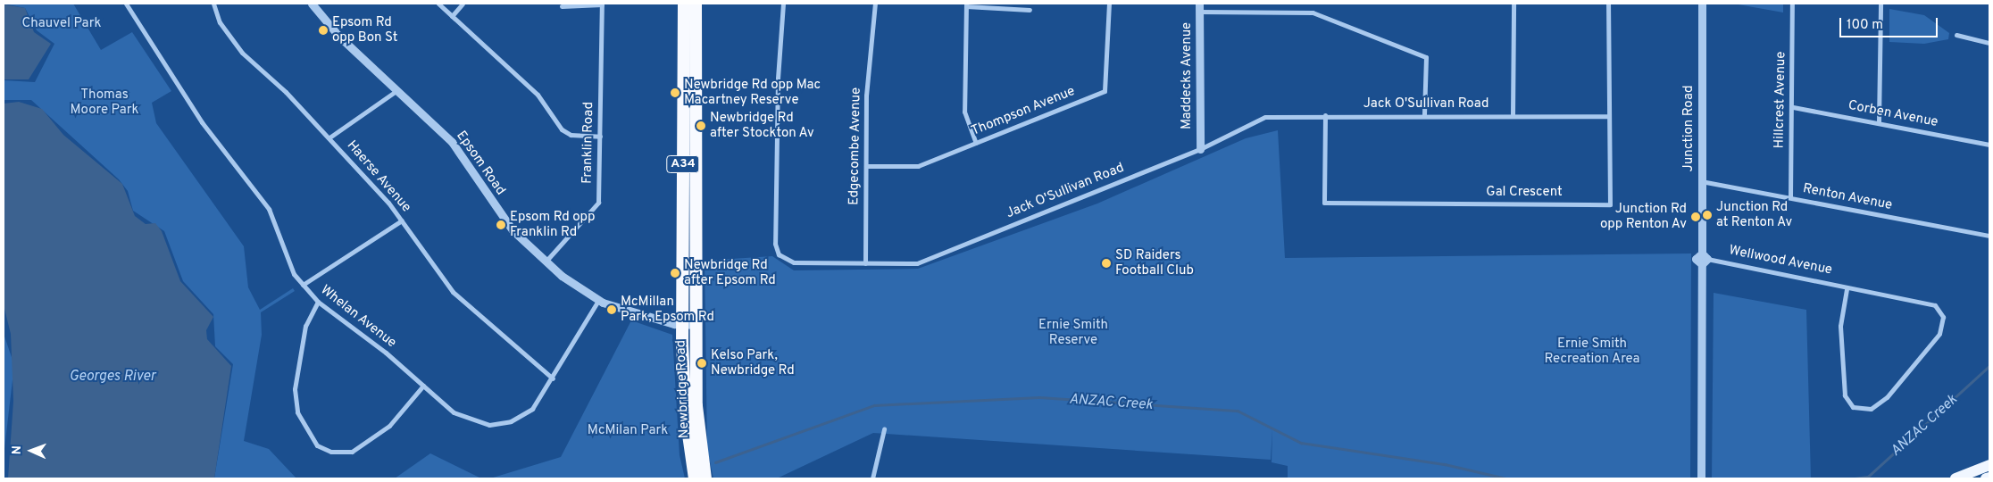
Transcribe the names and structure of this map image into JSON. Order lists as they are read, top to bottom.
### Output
{
  "streets": {
    "highway": ["A34", "Newbridge Road"],
    "street": [
      "Maddecks Avenue",
      "Hillcrest Avenue",
      "Jack O'Sullivan Road",
      "Thompson Avenue",
      "Corben Avenue",
      "Junction Road",
      "Franklin Road",
      "Edgecombe Avenue",
      "Epsom Road",
      "Haerse Avenue",
      "Gal Crescent",
      "Renton Avenue",
      "Wellwood Avenue",
      "Whelan Avenue"
    ]
  },
  "crossings": [
    ["Maddecks Avenue", "Jack O'Sullivan Road"],
    ["Hillcrest Avenue", "Corben Avenue"],
    ["Hillcrest Avenue", "Renton Avenue"],
    ["Jack O'Sullivan Road", "Edgecombe Avenue"],
    ["Jack O'Sullivan Road", "Gal Crescent"],
    ["Thompson Avenue", "Edgecombe Avenue"],
    ["Junction Road", "Renton Avenue"],
    ["Junction Road", "Wellwood Avenue"],
    ["Franklin Road", "Epsom Road"],
    ["Epsom Road", "Whelan Avenue"],
    ["Epsom Road", "Newbridge Road"],
    ["Haerse Avenue", "Whelan Avenue"]
  ],
  "water": ["Georges River", "ANZAC Creek"],
  "parks": [
    "Chauvel Park",
    "Thomas Moore Park",
    "Ernie Smith Reserve",
    "Ernie Smith Recreation Area",
    "McMilan Park"
  ],
  "places": [
    "Epsom Rd opp Bon St",
    "Newbridge Rd opp Mac Macartney Reserve",
    "Newbridge Rd after Stockton Av",
    "Junction Rd at Renton Av",
    "Junction Rd opp Renton Av",
    "Epsom Rd opp Franklin Rd",
    "SD Raiders Football Club",
    "Newbridge Rd after Epsom Rd",
    "McMillan Park, Epsom Rd",
    "Kelso Park, Newbridge Rd"
  ],
  "scale_bar": "100 m",
  "north": "left"
}
